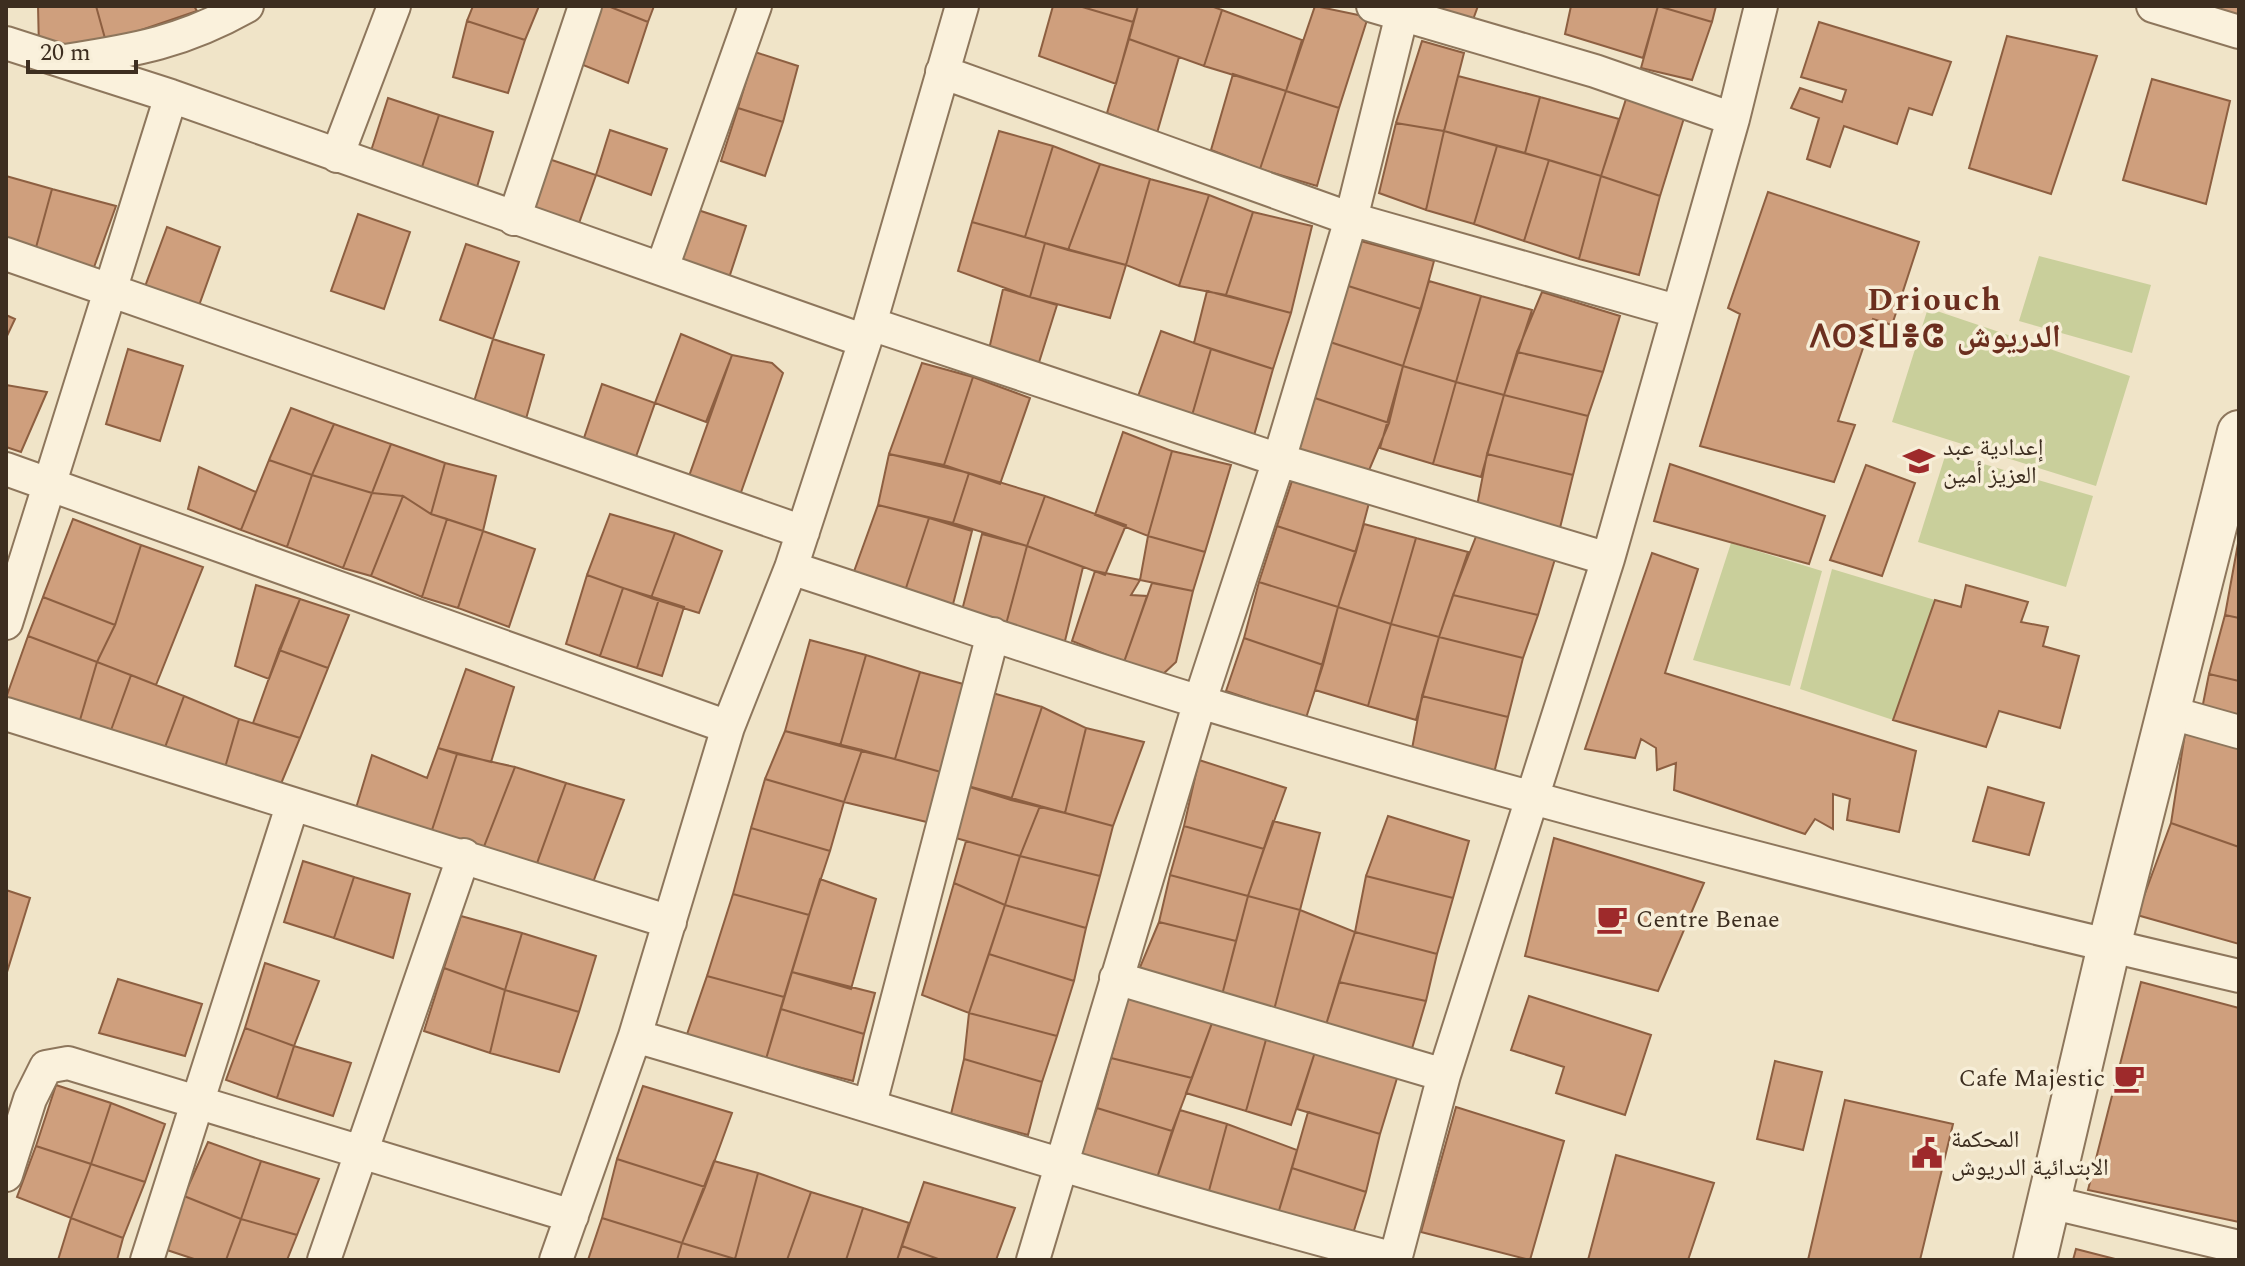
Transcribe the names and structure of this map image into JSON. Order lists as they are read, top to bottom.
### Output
{
  "districts": ["Driouch ⴷⵔⵉⵡⴻⵛ الدريوش"],
  "places": {
    "school or university": ["إعدادية عبد العزيز أمين"],
    "cafe": ["Centre Benae", "Cafe Majestic"],
    "public building": ["المحكمة الابتدائية الدريوش"]
  },
  "scale_bar": "20 m"
}
